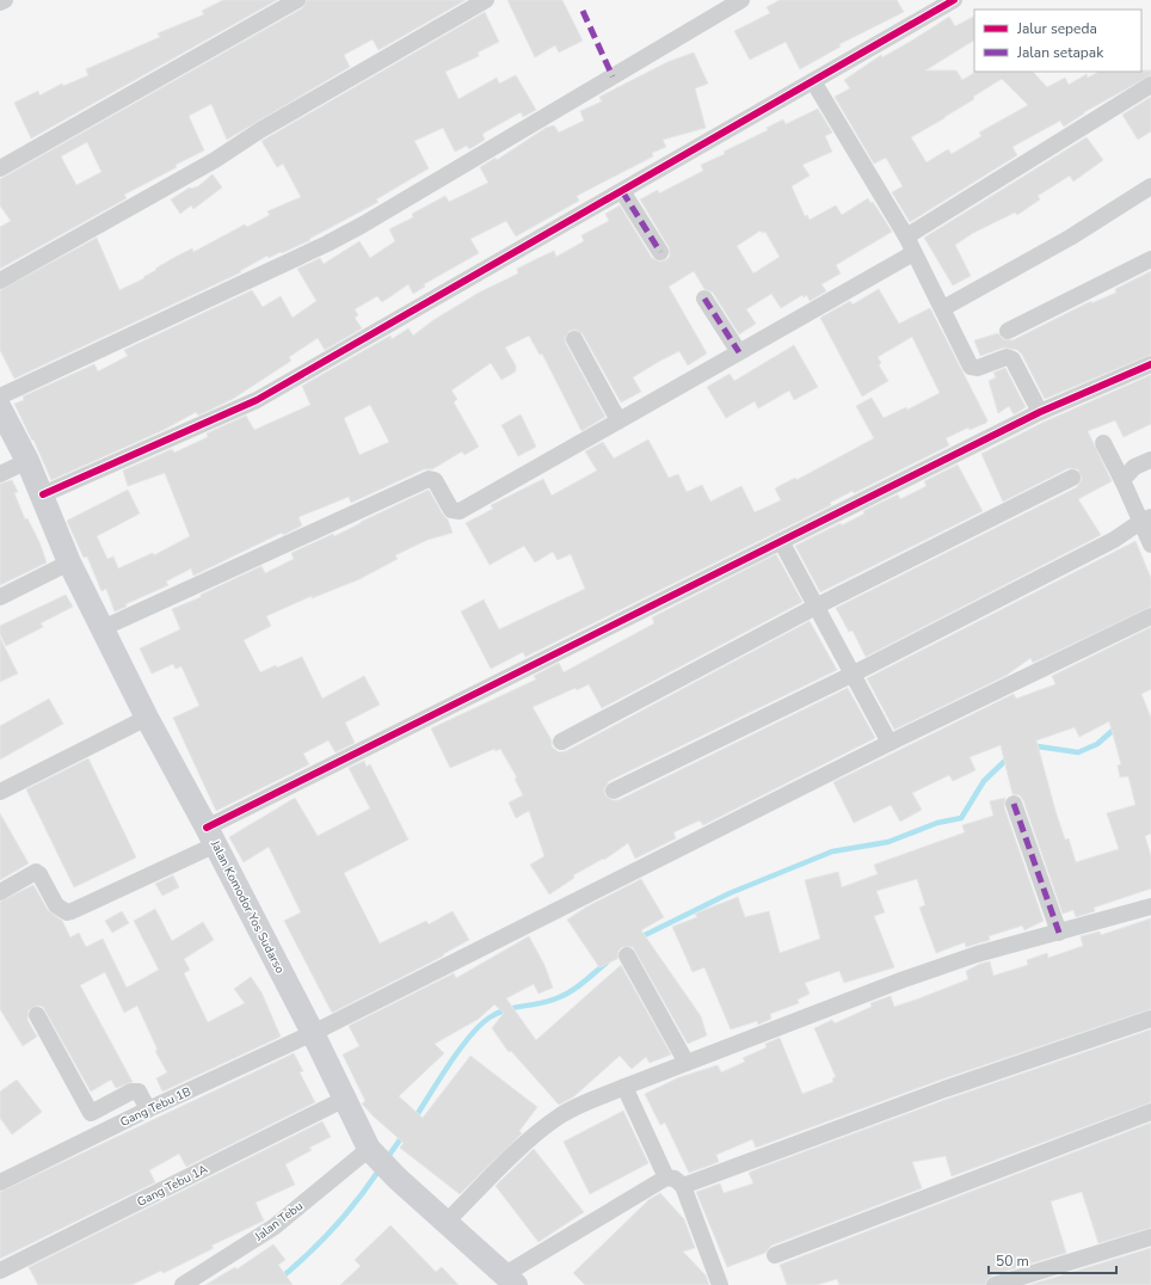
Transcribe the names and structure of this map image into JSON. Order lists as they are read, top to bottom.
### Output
{
  "streets": {
    "street": [
      "Jalan Komodor Yos Sudarso",
      "Gang Tebu 1B",
      "Gang Tebu 1A",
      "Jalan Tebu"
    ]
  },
  "crossings": [
    ["Jalan Komodor Yos Sudarso", "Gang Tebu 1B"],
    ["Jalan Komodor Yos Sudarso", "Gang Tebu 1A"],
    ["Jalan Komodor Yos Sudarso", "Jalan Tebu"]
  ],
  "legend": ["Jalur sepeda", "Jalan setapak"],
  "scale_bar": "50 m"
}
